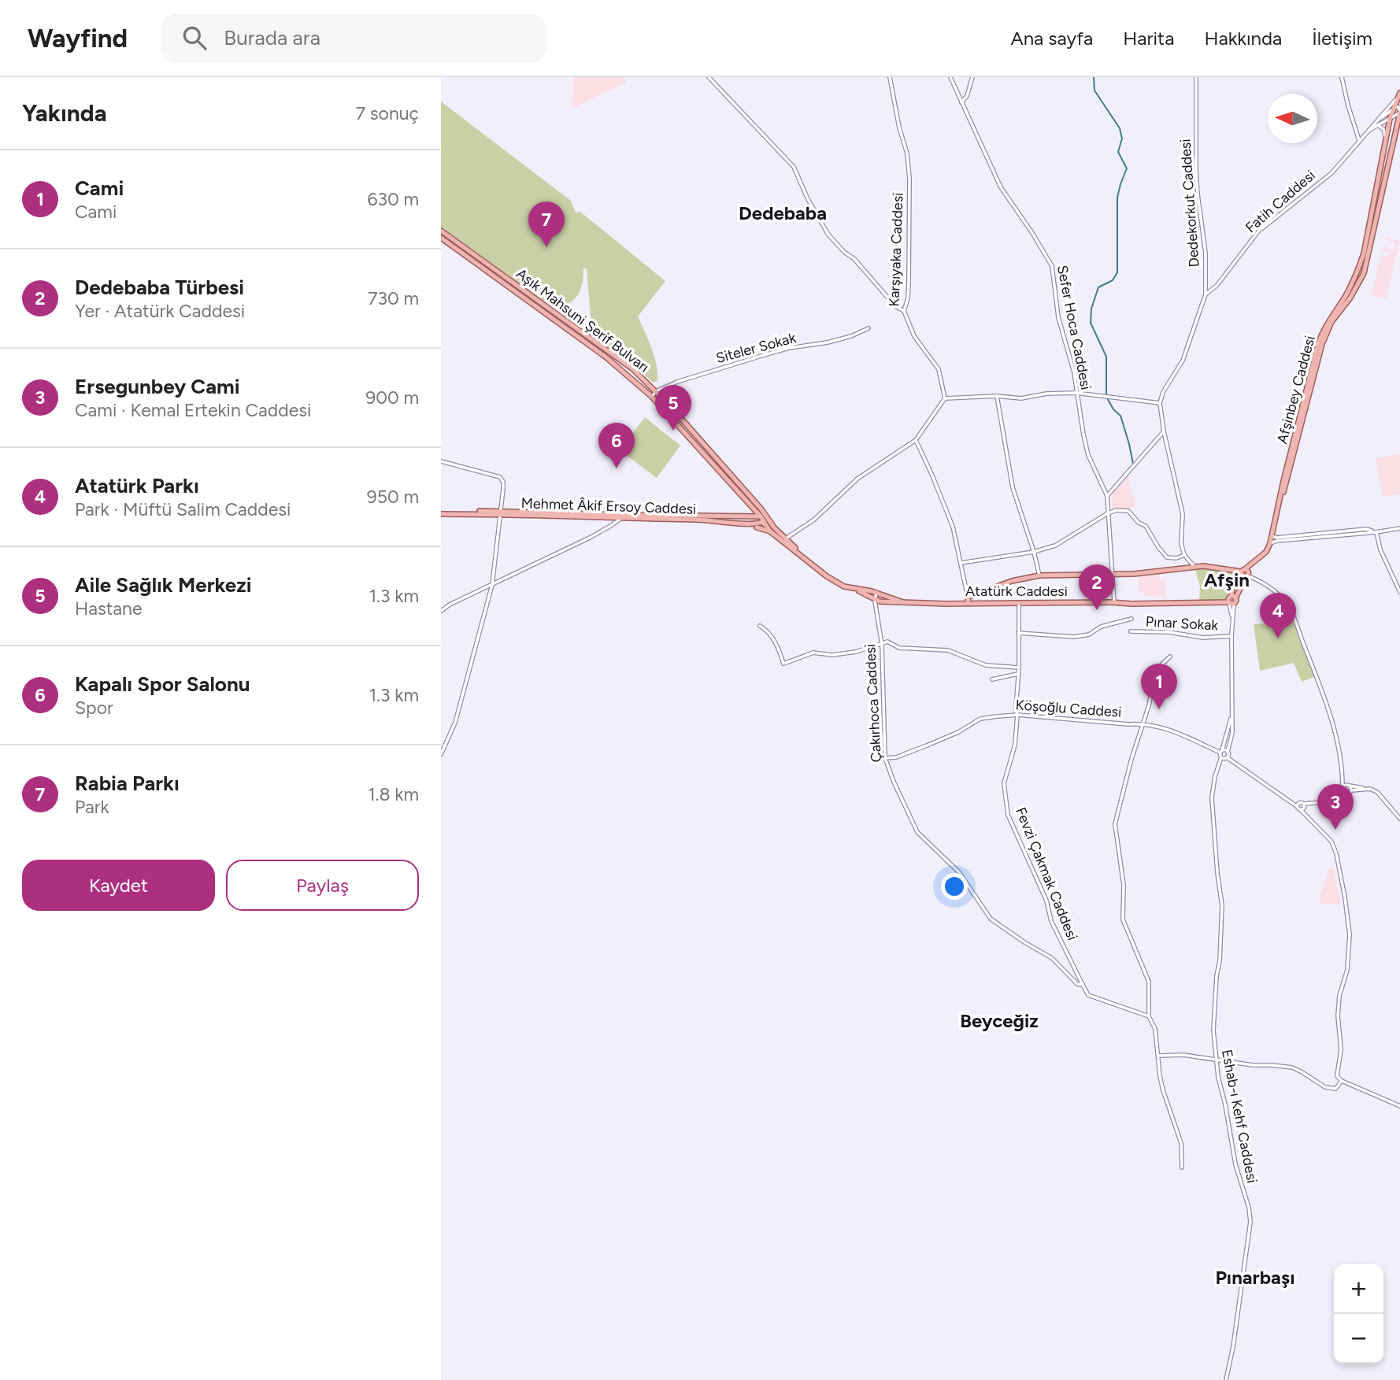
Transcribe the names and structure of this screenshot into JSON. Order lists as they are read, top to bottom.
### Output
{
  "streets": {
    "main road": [
      "Aşık Mahsuni Şerif Bulvarı",
      "Afşinbey Caddesi",
      "Mehmet Âkif Ersoy Caddesi",
      "Atatürk Caddesi"
    ],
    "street": [
      "Fatih Caddesi",
      "Dedekorkut Caddesi",
      "Karşıyaka Caddesi",
      "Sefer Hoca Caddesi",
      "Siteler Sokak",
      "Pınar Sokak",
      "Çakırhoca Caddesi",
      "Köşoğlu Caddesi",
      "Fevzi Çakmak Caddesi",
      "Eshab-ı Kehf Caddesi"
    ]
  },
  "crossings": [
    ["Fatih Caddesi", "Dedekorkut Caddesi"],
    ["Aşık Mahsuni Şerif Bulvarı", "Siteler Sokak"],
    ["Aşık Mahsuni Şerif Bulvarı", "Mehmet Âkif Ersoy Caddesi"],
    ["Aşık Mahsuni Şerif Bulvarı", "Atatürk Caddesi"],
    ["Sefer Hoca Caddesi", "Atatürk Caddesi"],
    ["Mehmet Âkif Ersoy Caddesi", "Atatürk Caddesi"],
    ["Atatürk Caddesi", "Çakırhoca Caddesi"],
    ["Atatürk Caddesi", "Fevzi Çakmak Caddesi"],
    ["Çakırhoca Caddesi", "Köşoğlu Caddesi"],
    ["Çakırhoca Caddesi", "Fevzi Çakmak Caddesi"],
    ["Köşoğlu Caddesi", "Fevzi Çakmak Caddesi"]
  ],
  "districts": [
    "Dedebaba",
    "Afşin",
    "Beyceğiz",
    "Pınarbaşı"
  ],
  "north": "left",
  "page": {
    "header": "Wayfind",
    "search": "Burada ara",
    "nav": [
      "Ana sayfa",
      "Harita",
      "Hakkında",
      "İletişim"
    ],
    "heading": ["Yakında", "7 sonuç"],
    "list": [
      {
        "mark": "1",
        "name": "Cami",
        "note": "Cami",
        "value": "630 m"
      },
      {
        "mark": "2",
        "name": "Dedebaba Türbesi",
        "note": "Yer · Atatürk Caddesi",
        "value": "730 m"
      },
      {
        "mark": "3",
        "name": "Ersegunbey Cami",
        "note": "Cami · Kemal Ertekin Caddesi",
        "value": "900 m"
      },
      {
        "mark": "4",
        "name": "Atatürk Parkı",
        "note": "Park · Müftü Salim Caddesi",
        "value": "950 m"
      },
      {
        "mark": "5",
        "name": "Aile Sağlık Merkezi",
        "note": "Hastane",
        "value": "1.3 km"
      },
      {
        "mark": "6",
        "name": "Kapalı Spor Salonu",
        "note": "Spor",
        "value": "1.3 km"
      },
      {
        "mark": "7",
        "name": "Rabia Parkı",
        "note": "Park",
        "value": "1.8 km"
      }
    ],
    "pins": [
      "7",
      "5",
      "6",
      "2",
      "4",
      "1",
      "3"
    ],
    "buttons": ["Kaydet", "Paylaş"],
    "map_buttons": ["+", "−"]
  }
}
